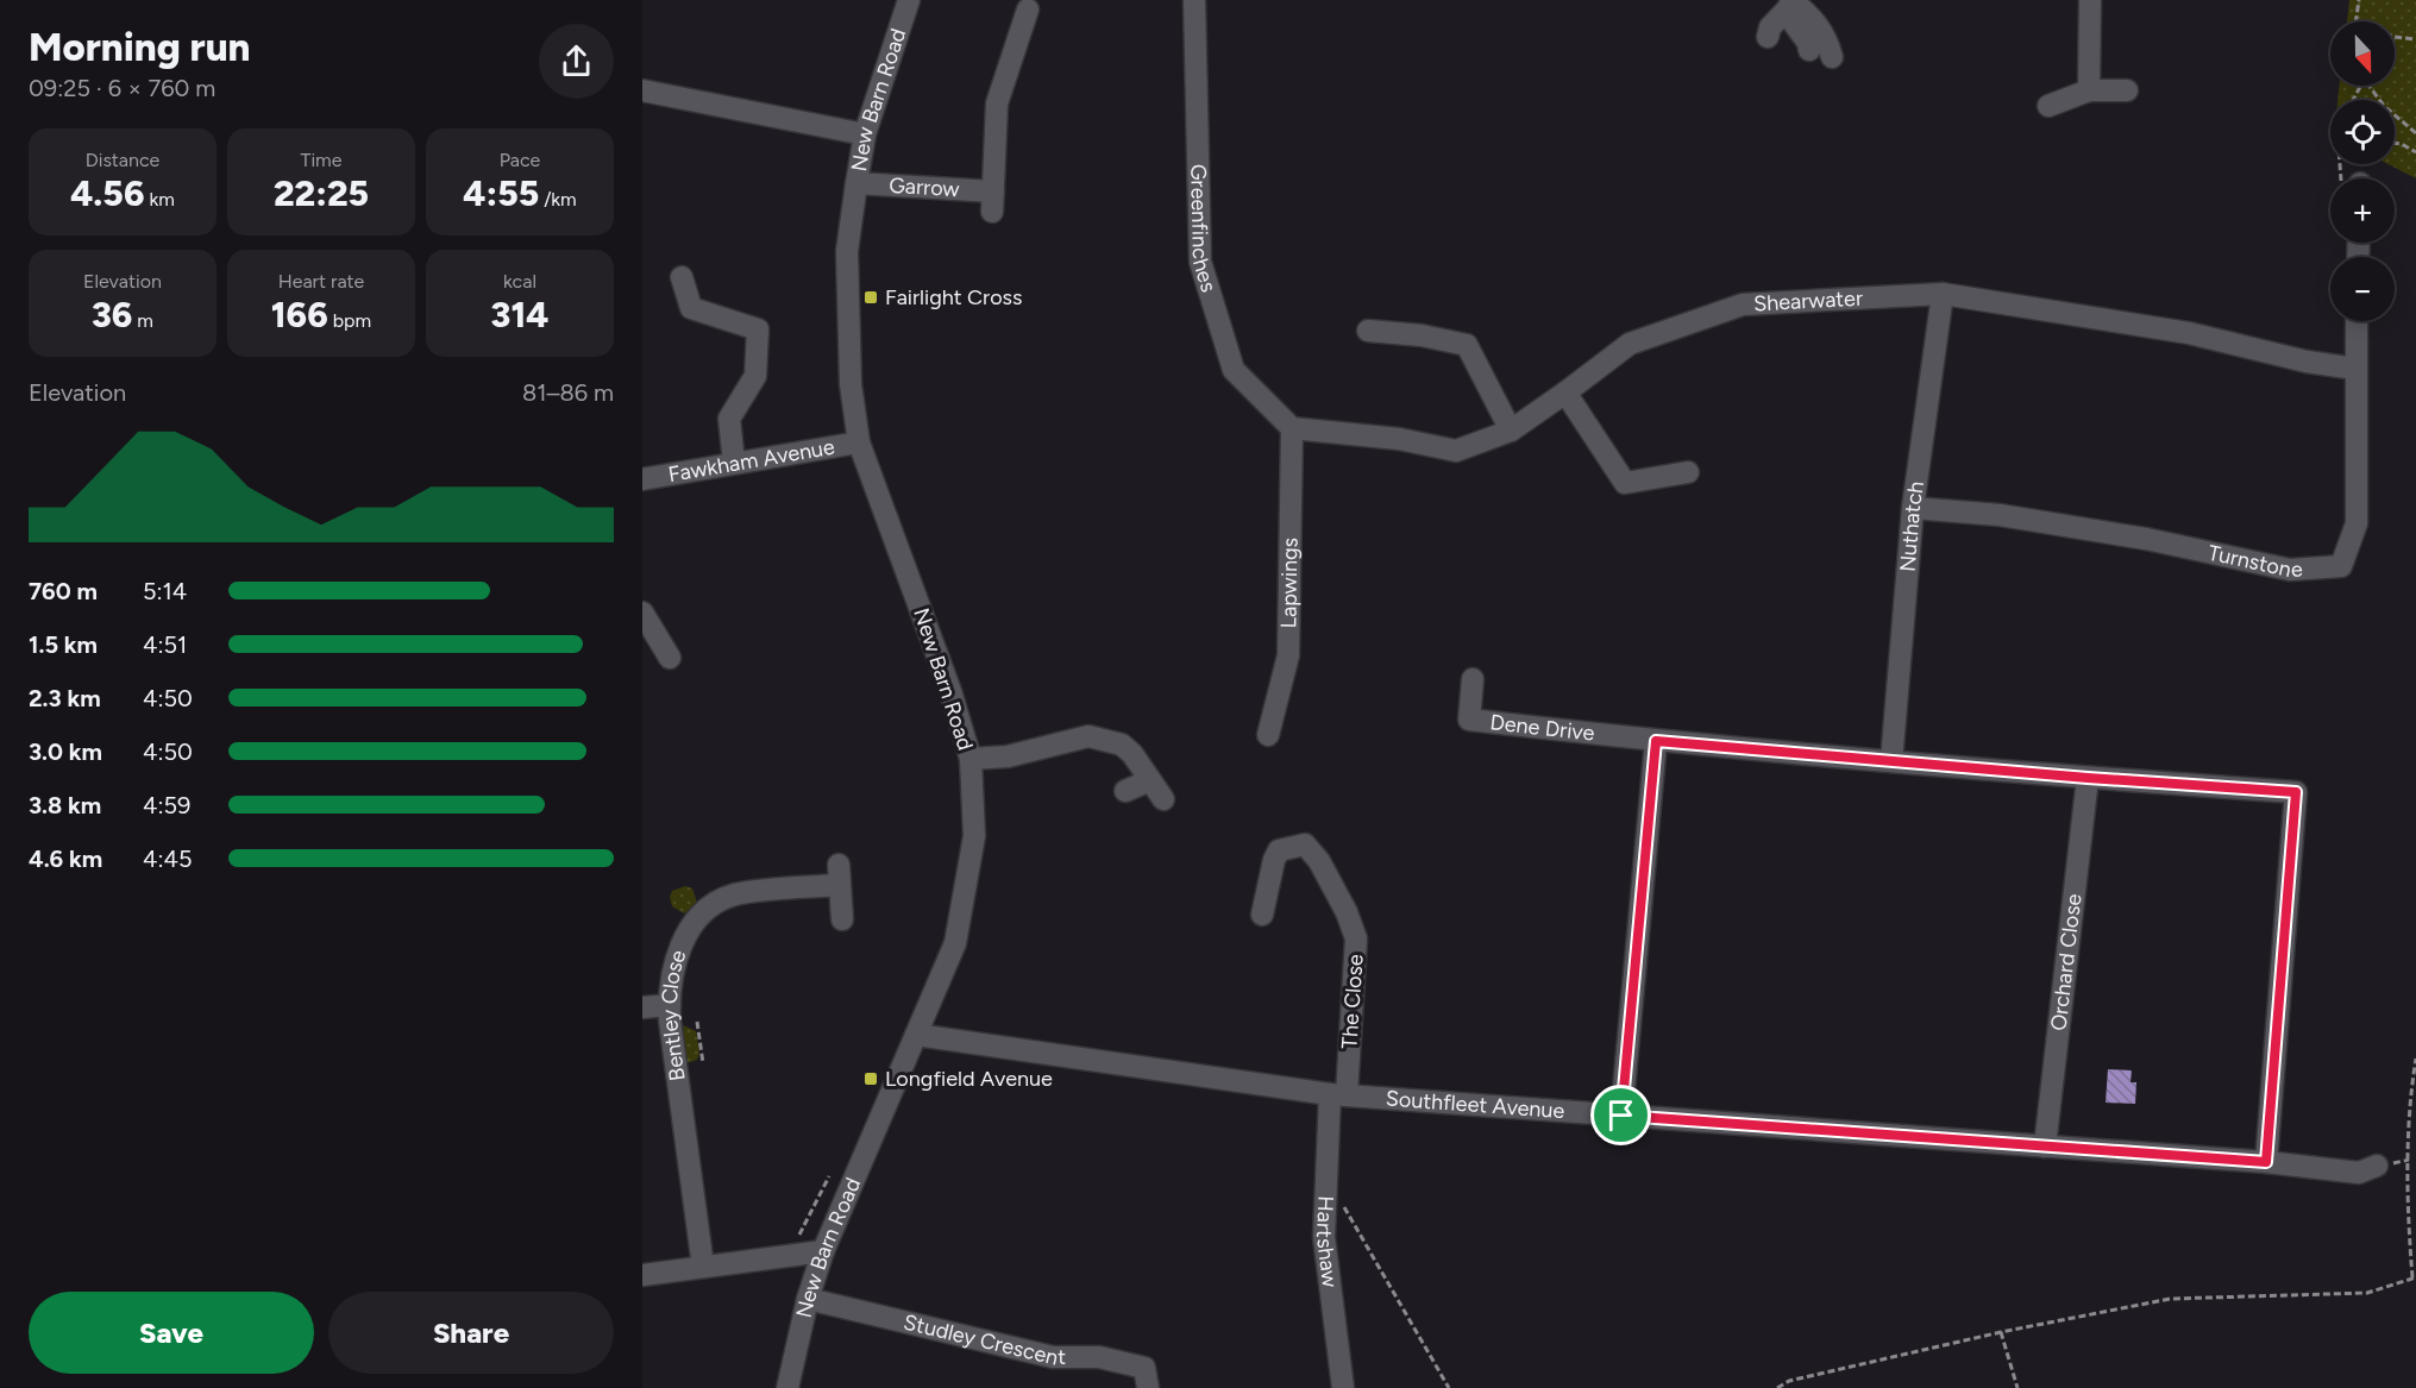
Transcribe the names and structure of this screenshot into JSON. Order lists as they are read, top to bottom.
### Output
{
  "streets": {
    "street": [
      "New Barn Road",
      "Garrow",
      "Greenfinches",
      "Shearwater",
      "Fawkham Avenue",
      "Nuthatch",
      "Turnstone",
      "Lapwings",
      "Dene Drive",
      "Orchard Close",
      "The Close",
      "Bentley Close",
      "Southfleet Avenue",
      "Hartshaw",
      "Studley Crescent"
    ]
  },
  "crossings": [
    ["New Barn Road", "Garrow"],
    ["New Barn Road", "Fawkham Avenue"],
    ["New Barn Road", "Southfleet Avenue"],
    ["New Barn Road", "Studley Crescent"],
    ["Greenfinches", "Shearwater"],
    ["Greenfinches", "Lapwings"],
    ["Shearwater", "Nuthatch"],
    ["Shearwater", "Turnstone"],
    ["Shearwater", "Lapwings"],
    ["Nuthatch", "Turnstone"],
    ["Nuthatch", "Dene Drive"],
    ["Orchard Close", "Southfleet Avenue"],
    ["The Close", "Southfleet Avenue"],
    ["The Close", "Hartshaw"],
    ["Southfleet Avenue", "Hartshaw"]
  ],
  "places": {
    "transit": ["Fairlight Cross", "Longfield Avenue"]
  },
  "north": "bottom",
  "page": {
    "heading": ["Morning run", "09:25 · 6 × 760 m"],
    "map_buttons": ["+", "−"],
    "stats": [
      ["Distance", "4.56 km"],
      ["Time", "22:25"],
      ["Pace", "4:55 /km"],
      ["Elevation", "36 m"],
      ["Heart rate", "166 bpm"],
      ["kcal", "314"]
    ],
    "chart": ["Elevation", "81–86 m"],
    "list": [
      {
        "name": "760 m",
        "note": "5:14"
      },
      {
        "name": "1.5 km",
        "note": "4:51"
      },
      {
        "name": "2.3 km",
        "note": "4:50"
      },
      {
        "name": "3.0 km",
        "note": "4:50"
      },
      {
        "name": "3.8 km",
        "note": "4:59"
      },
      {
        "name": "4.6 km",
        "note": "4:45"
      }
    ],
    "buttons": ["Save", "Share"]
  }
}
